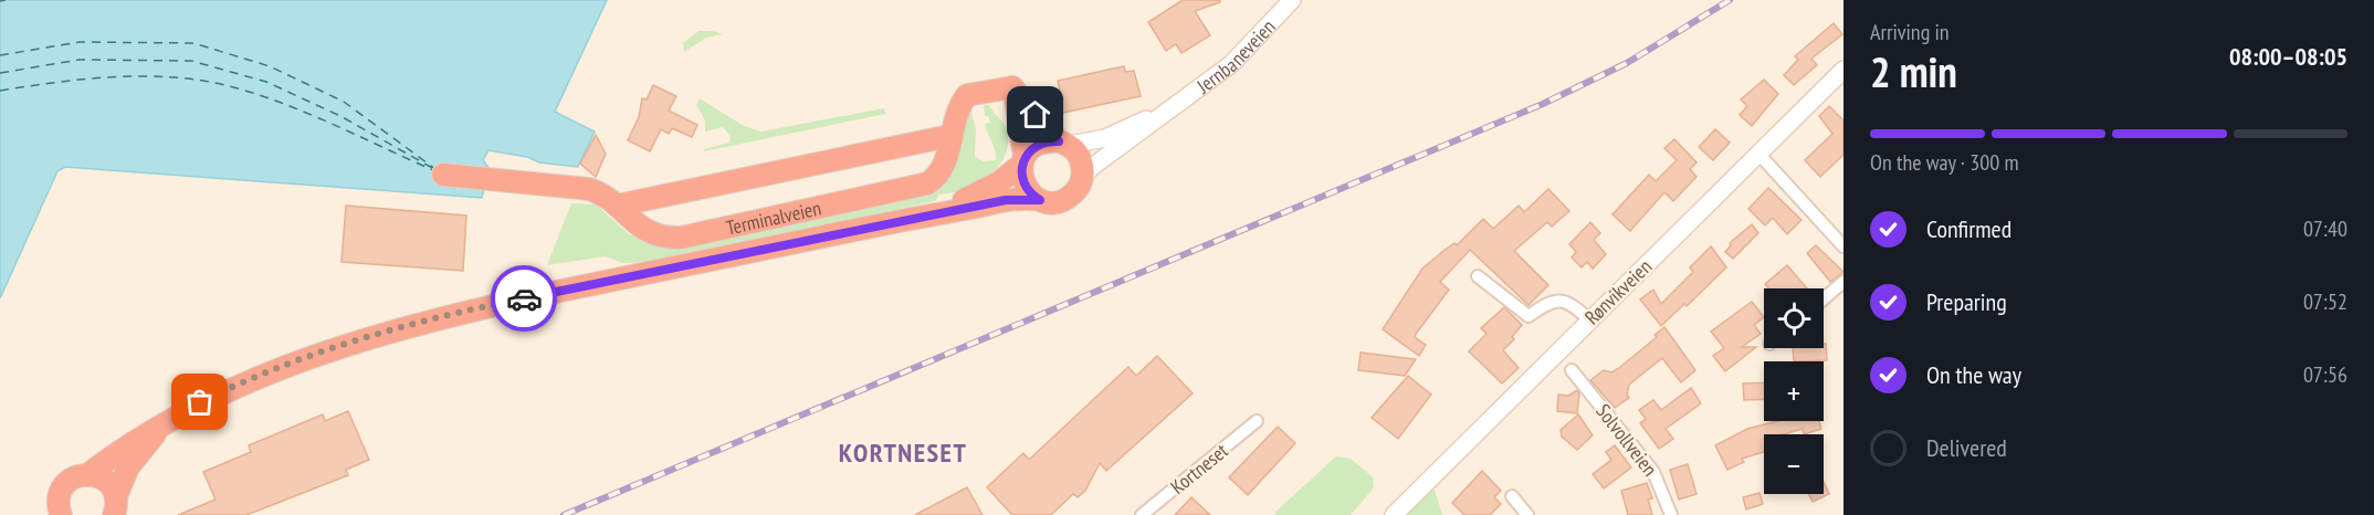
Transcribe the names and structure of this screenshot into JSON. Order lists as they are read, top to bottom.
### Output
{
  "streets": {
    "highway": ["Jernbaneveien", "Terminalveien"],
    "street": ["Rønvikveien", "Solvollveien", "Kortneset"]
  },
  "districts": ["KORTNESET"],
  "page": {
    "heading": ["2 min", "Arriving in", "08:00–08:05"],
    "bar": "On the way · 300 m",
    "list": [
      ["Confirmed", "07:40"],
      ["Preparing", "07:52"],
      ["On the way", "07:56"],
      "Delivered"
    ],
    "map_buttons": ["+", "−"]
  }
}
